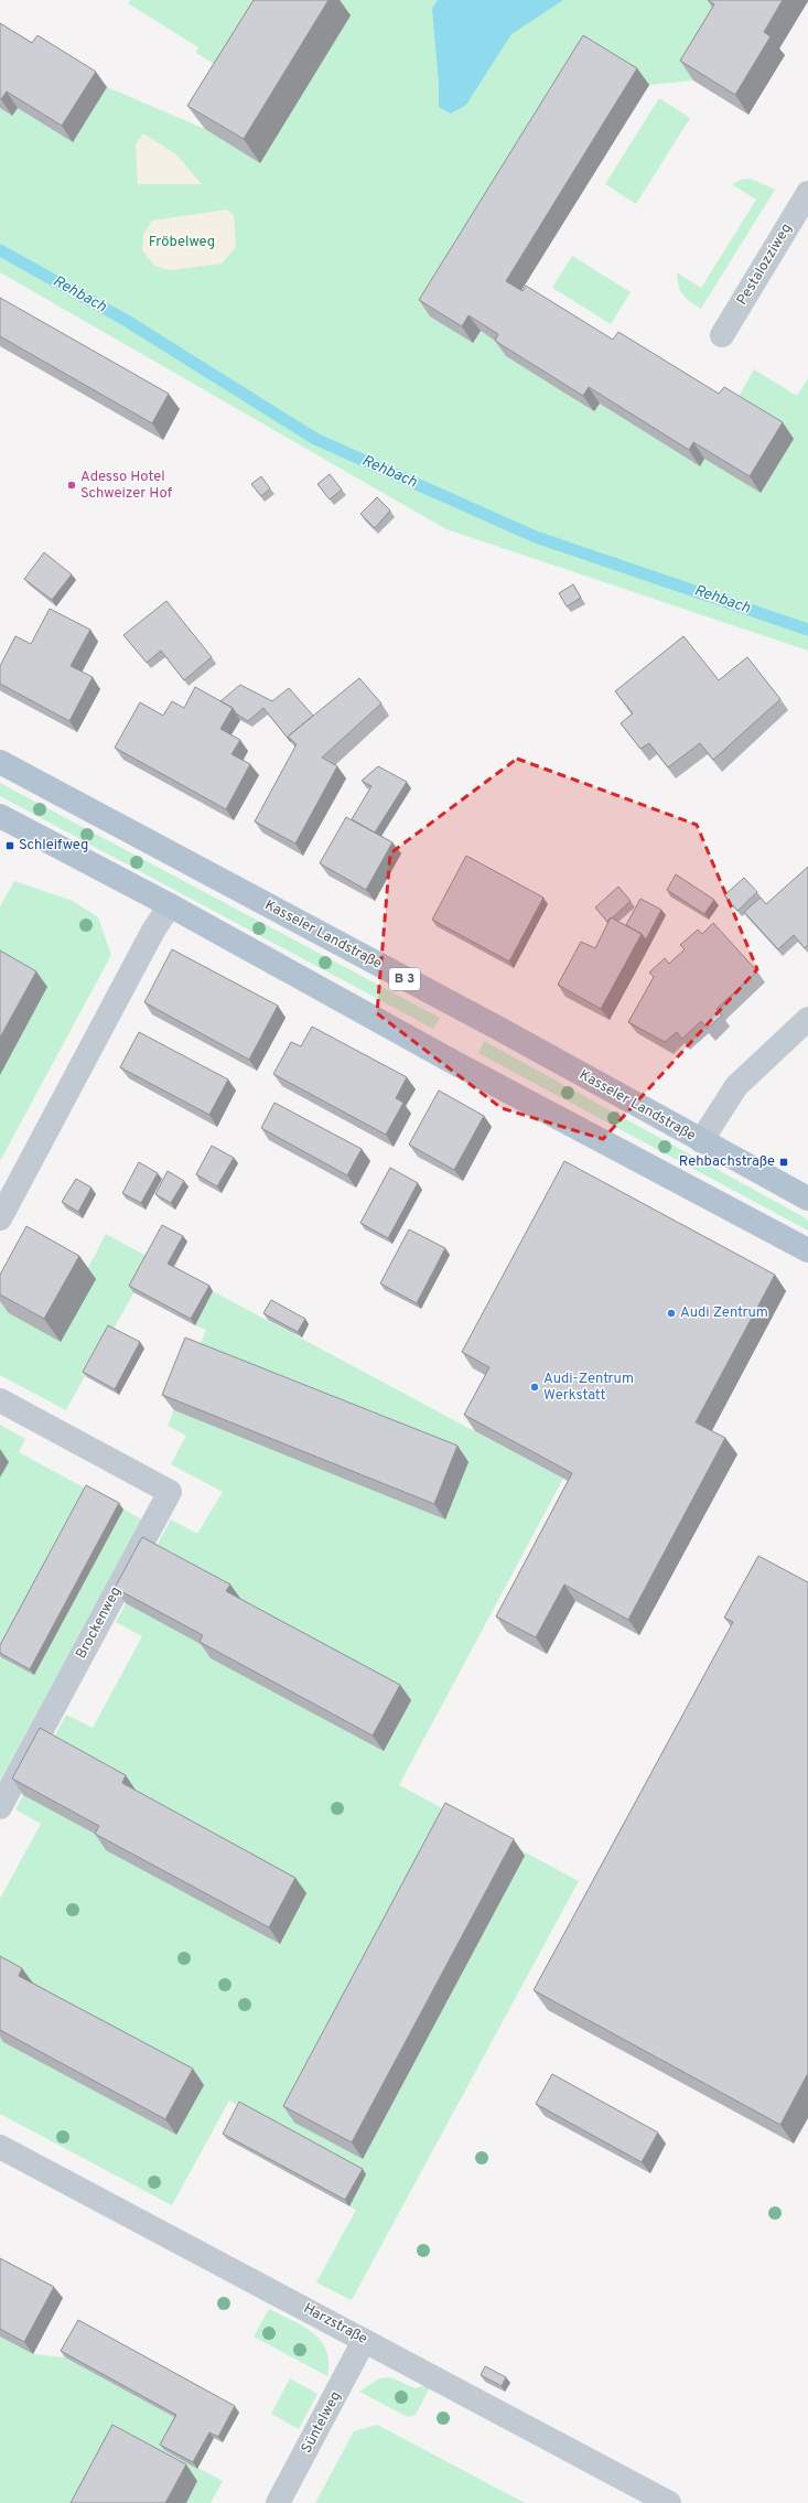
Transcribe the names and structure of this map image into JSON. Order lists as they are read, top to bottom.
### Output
{
  "streets": {
    "main road": ["Kasseler Landstraße", "B 3"],
    "street": [
      "Pestalozziweg",
      "Brockenweg",
      "Harzstraße",
      "Süntelweg"
    ]
  },
  "crossings": [
    ["Harzstraße", "Süntelweg"]
  ],
  "water": ["Rehbach"],
  "parks": ["Fröbelweg"],
  "places": {
    "other": ["Adesso Hotel Schweizer Hof", "Audi Zentrum", "Audi-Zentrum Werkstatt"],
    "transit": ["Schleifweg", "Rehbachstraße"]
  }
}
